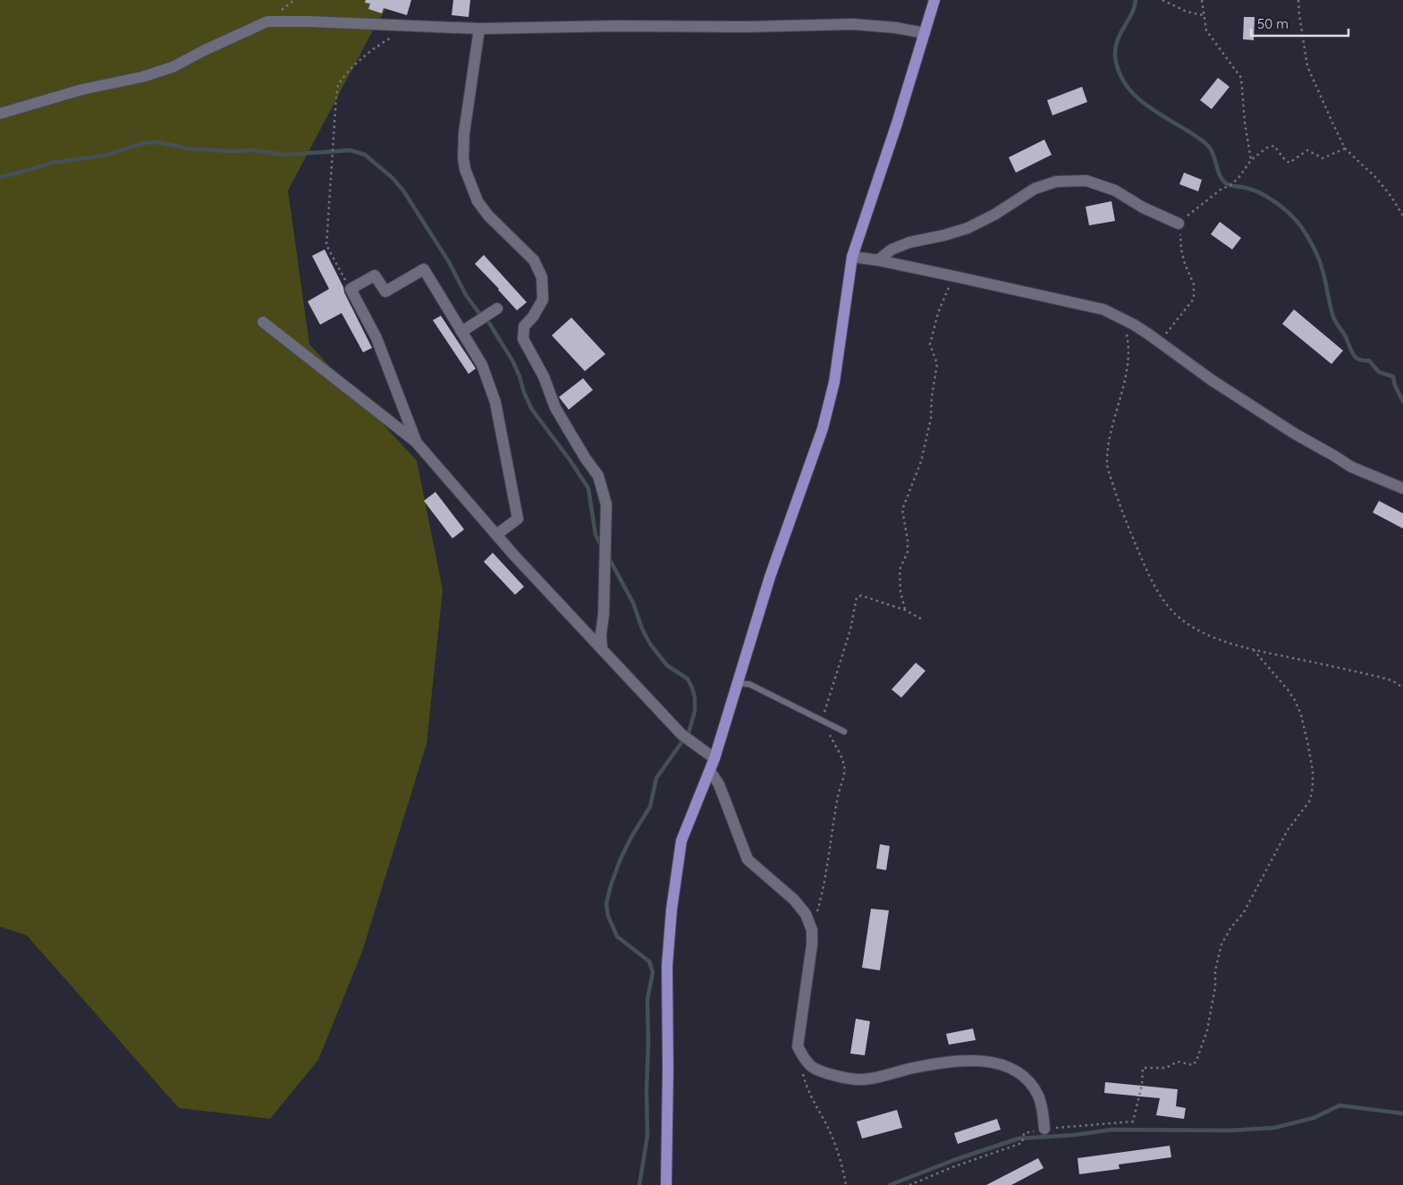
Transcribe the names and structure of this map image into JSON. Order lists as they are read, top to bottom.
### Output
{
  "scale_bar": "50 m"
}
